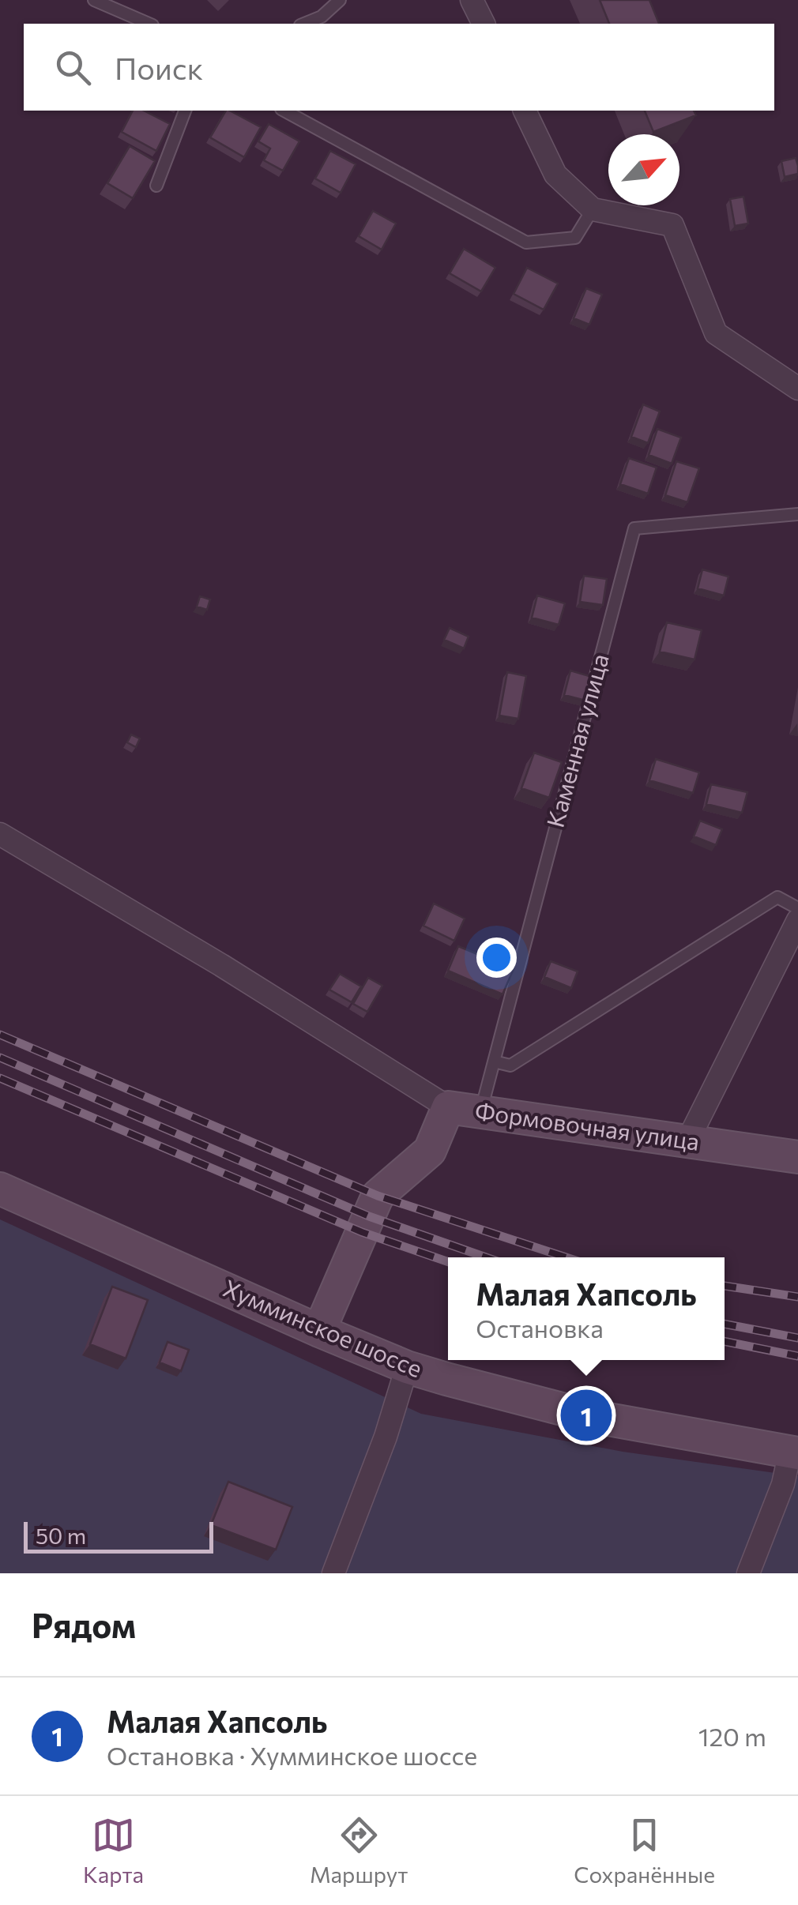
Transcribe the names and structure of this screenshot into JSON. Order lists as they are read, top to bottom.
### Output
{
  "streets": {
    "main road": ["Формовочная улица", "Хумминское шоссе"],
    "lane": ["Каменная улица"]
  },
  "crossings": [
    ["Каменная улица", "Формовочная улица"],
    ["Формовочная улица", "Хумминское шоссе"]
  ],
  "scale_bar": "50 m",
  "north": "top right",
  "page": {
    "search": "Поиск",
    "popup": ["Малая Хапсоль", "Остановка"],
    "pins": "1",
    "scale": "50 m",
    "heading": "Рядом",
    "list": [
      {
        "mark": "1",
        "name": "Малая Хапсоль",
        "note": "Остановка · Хумминское шоссе",
        "value": "120 m"
      }
    ],
    "nav": ["Карта", "Маршрут", "Сохранённые"]
  }
}
